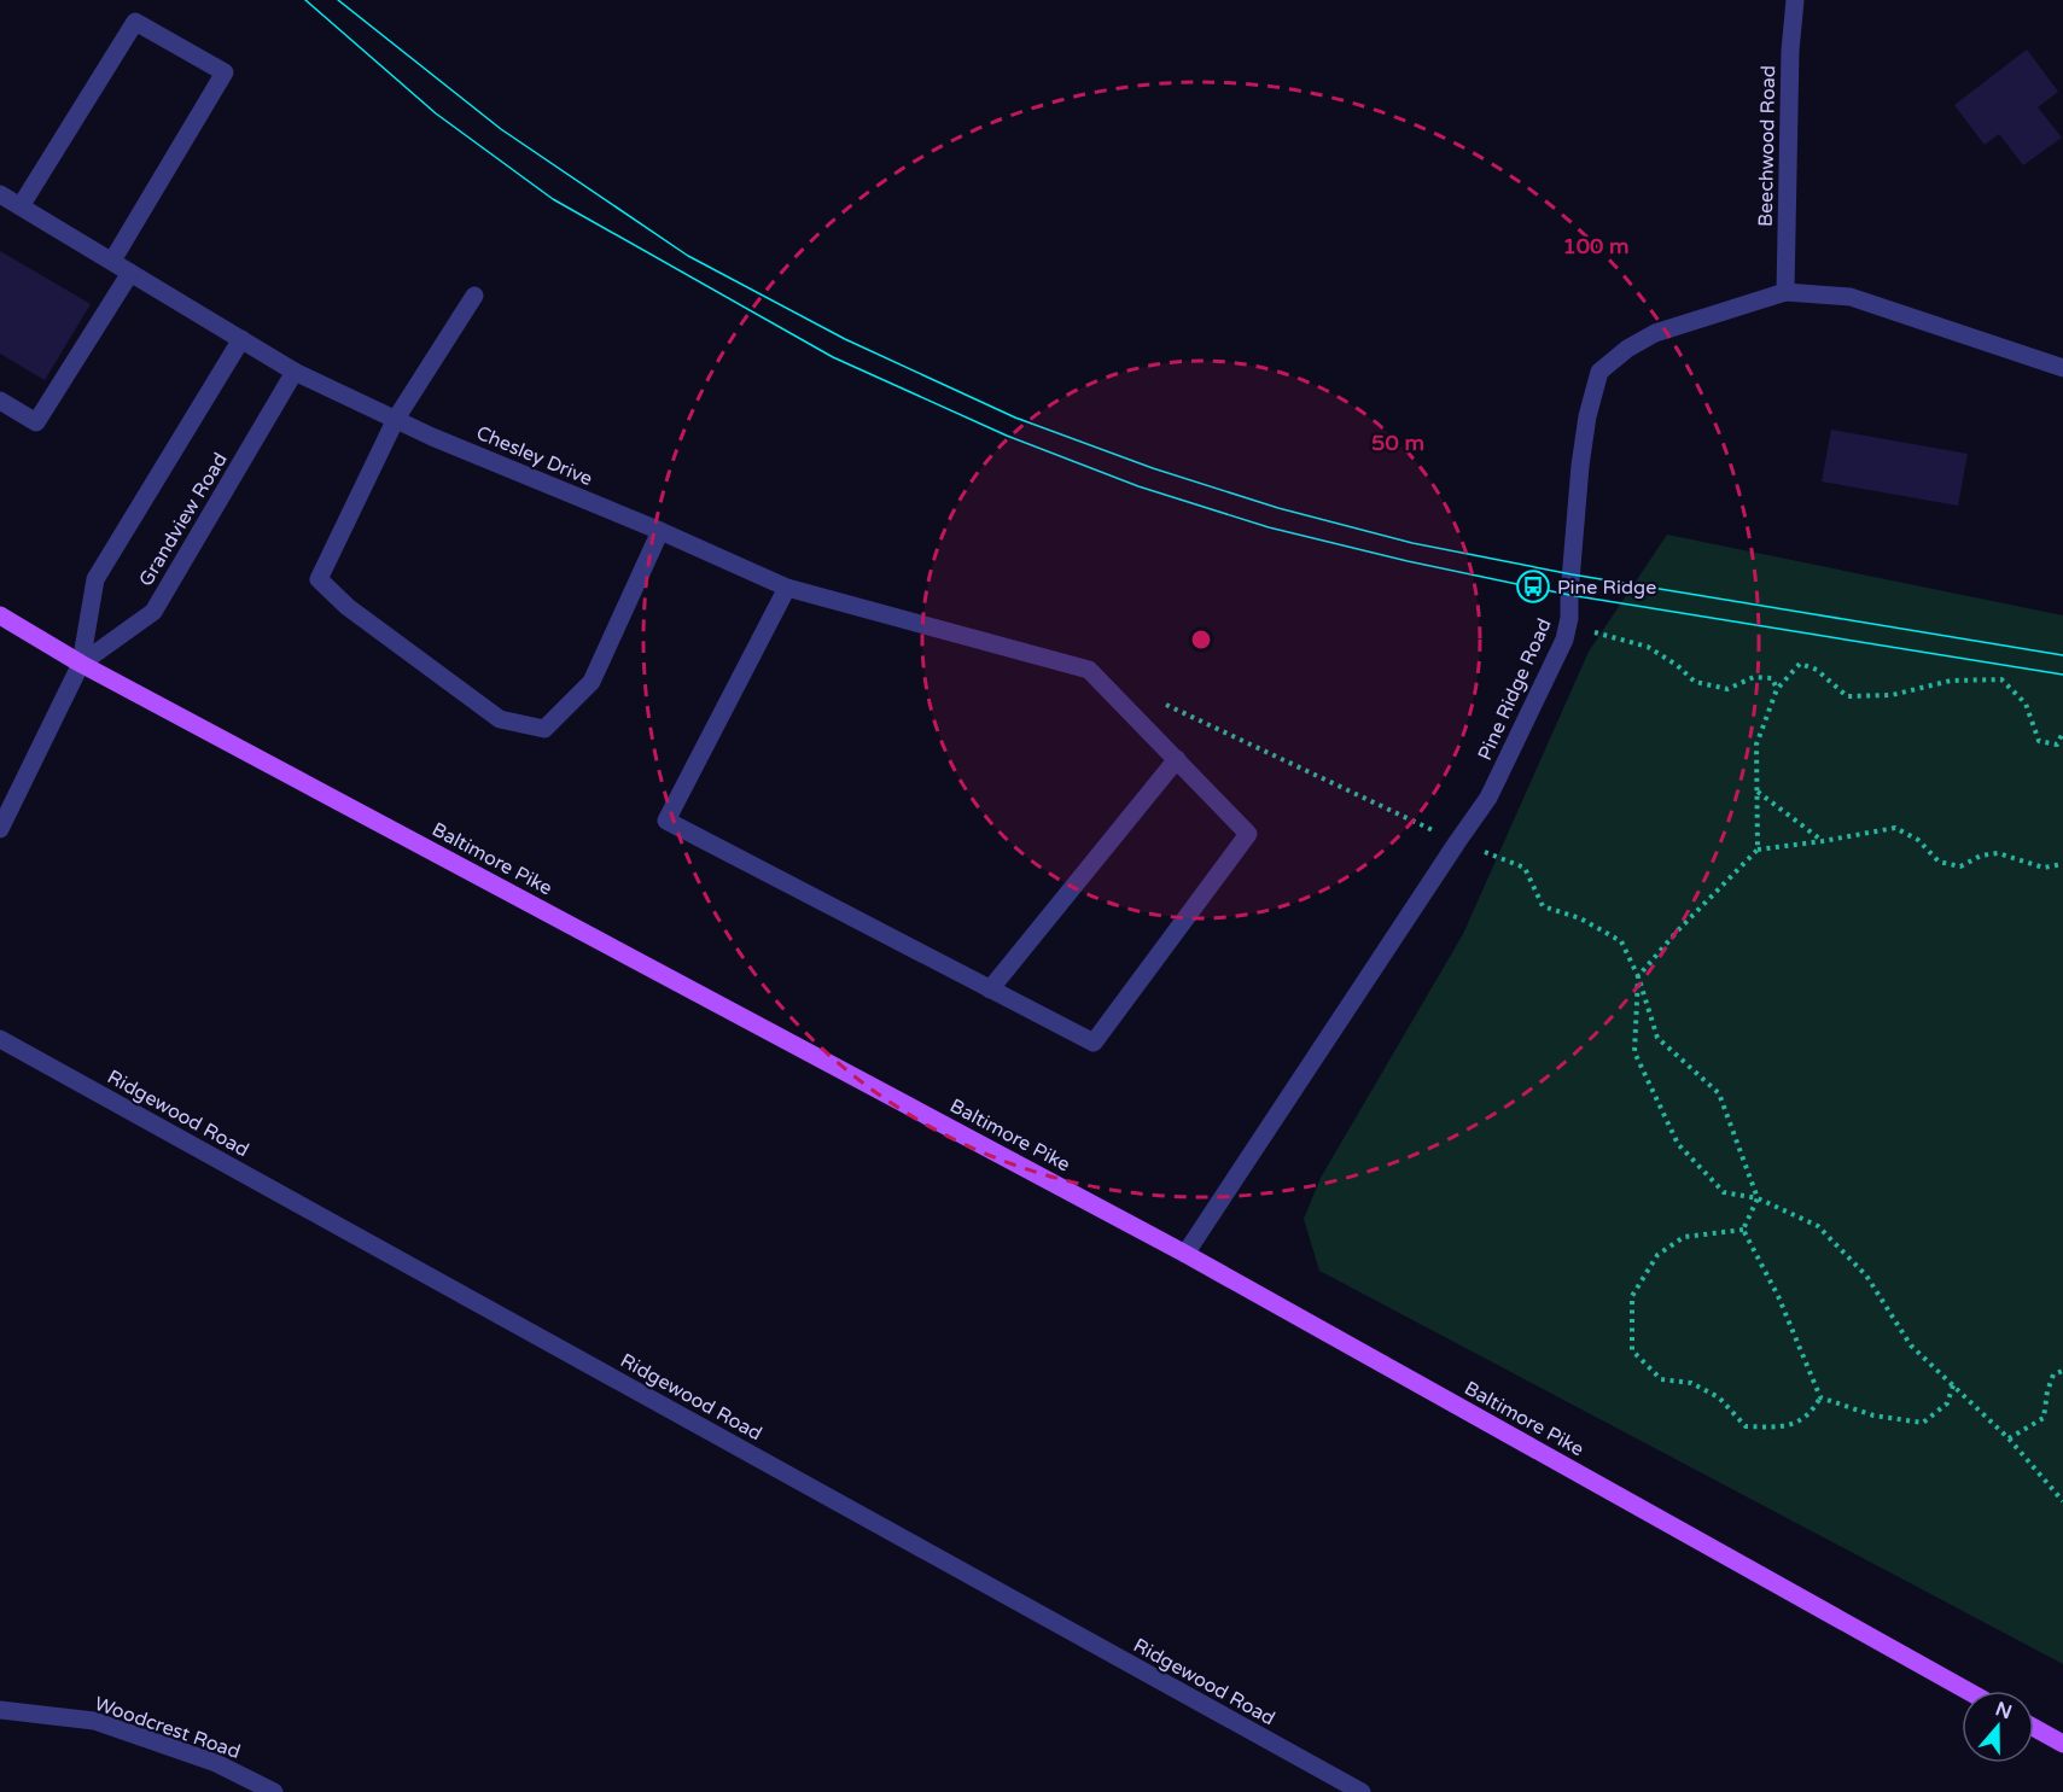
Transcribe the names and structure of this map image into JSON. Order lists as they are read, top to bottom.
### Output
{
  "streets": {
    "main road": ["Baltimore Pike"],
    "street": [
      "Beechwood Road",
      "Chesley Drive",
      "Grandview Road",
      "Pine Ridge Road",
      "Ridgewood Road",
      "Woodcrest Road"
    ]
  },
  "crossings": [
    ["Beechwood Road", "Pine Ridge Road"],
    ["Chesley Drive", "Grandview Road"],
    ["Grandview Road", "Baltimore Pike"],
    ["Pine Ridge Road", "Baltimore Pike"]
  ],
  "places": {
    "bus stop": ["Pine Ridge"]
  },
  "north": "top",
  "rings": ["100 m", "50 m"]
}
